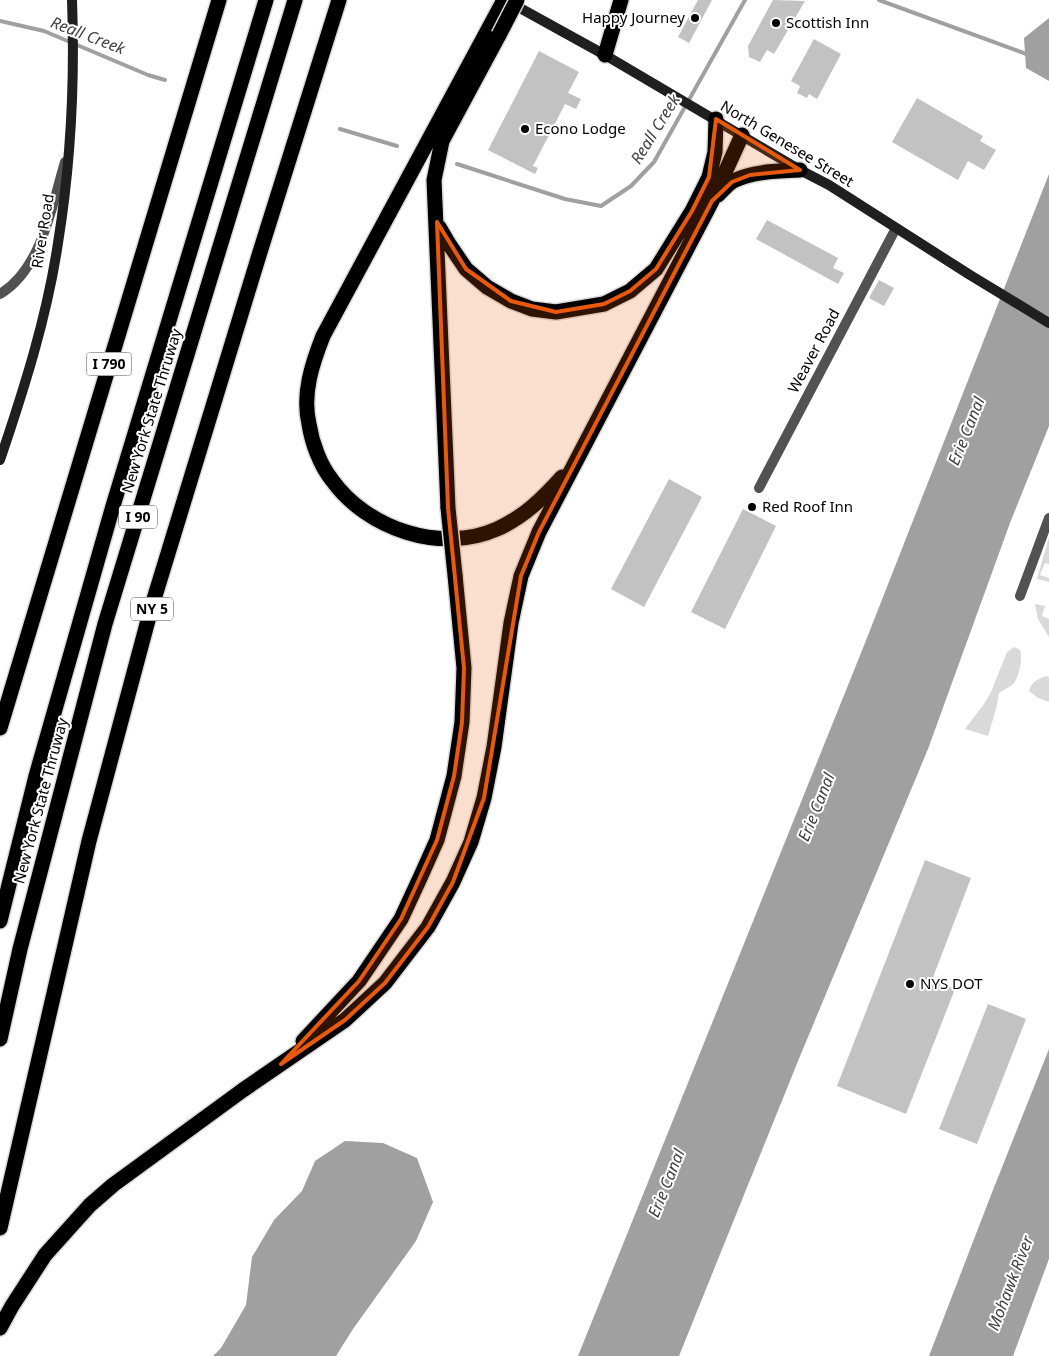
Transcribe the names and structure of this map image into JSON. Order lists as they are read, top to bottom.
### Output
{
  "streets": {
    "highway": [
      "I 790",
      "New York State Thruway",
      "I 90",
      "NY 5"
    ],
    "main road": ["North Genesee Street", "River Road"],
    "street": ["Weaver Road"]
  },
  "crossings": [
    ["North Genesee Street", "Weaver Road"]
  ],
  "water": ["Reall Creek", "Erie Canal", "Mohawk River"],
  "places": [
    "Happy Journey",
    "Scottish Inn",
    "Econo Lodge",
    "Red Roof Inn",
    "NYS DOT"
  ]
}
